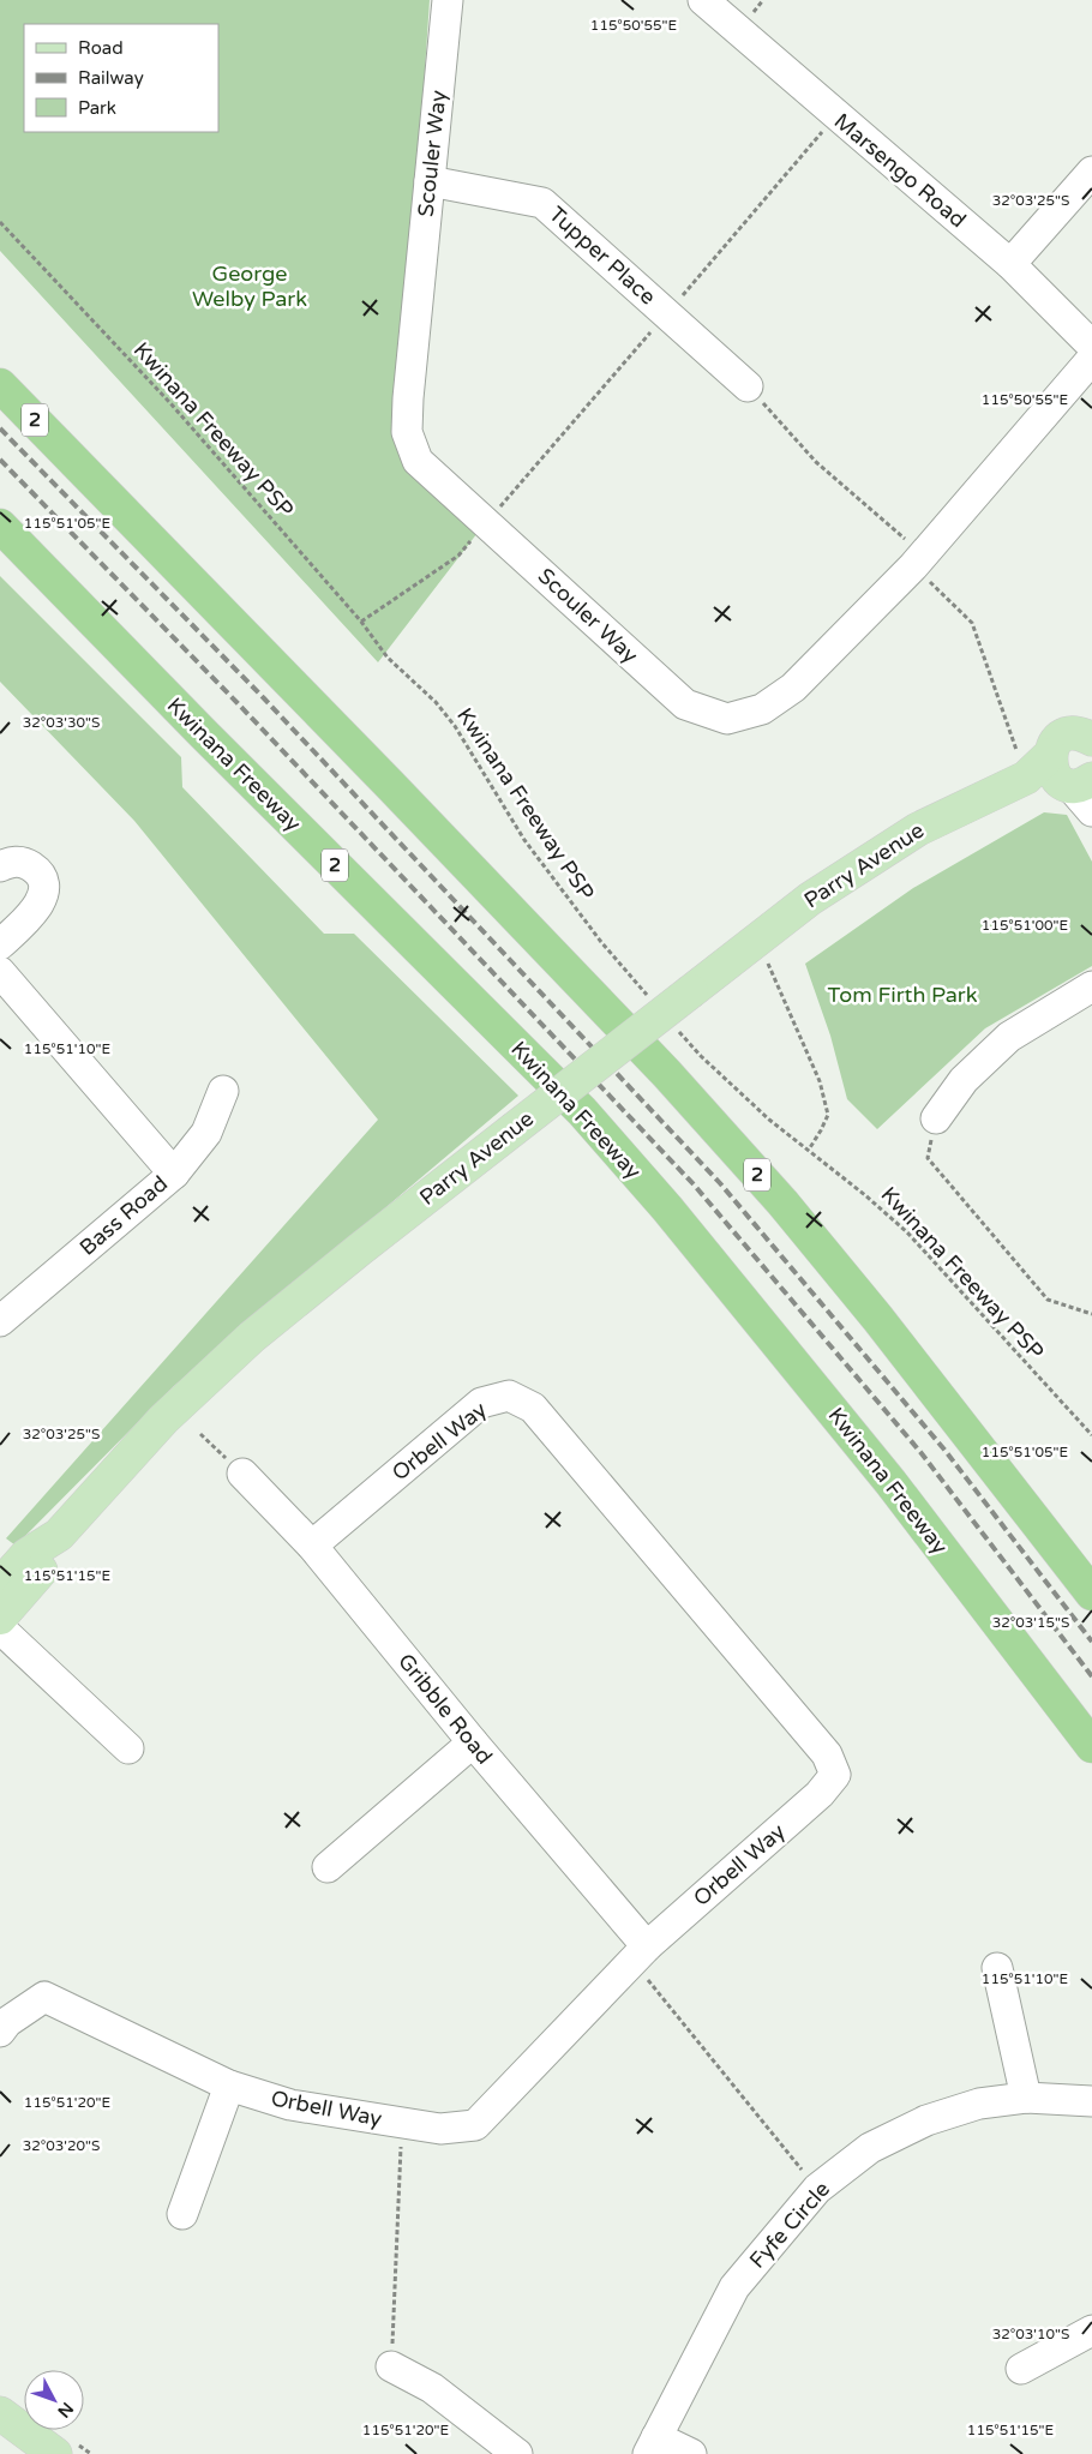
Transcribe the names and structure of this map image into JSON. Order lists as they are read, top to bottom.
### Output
{
  "streets": {
    "highway": ["2", "Kwinana Freeway"],
    "main road": ["Parry Avenue"],
    "street": [
      "Scouler Way",
      "Marsengo Road",
      "Tupper Place",
      "Bass Road",
      "Orbell Way",
      "Gribble Road",
      "Fyfe Circle"
    ],
    "path": ["Kwinana Freeway PSP"]
  },
  "crossings": [
    ["Scouler Way", "Tupper Place"],
    ["Orbell Way", "Gribble Road"]
  ],
  "parks": ["George Welby Park", "Tom Firth Park"],
  "legend": ["Road", "Railway", "Park"],
  "north": "bottom right",
  "coordinates": [
    "115°50'55\"E",
    "32°03'25\"S",
    "115°51'05\"E",
    "32°03'30\"S",
    "115°51'00\"E",
    "115°51'10\"E",
    "115°51'15\"E",
    "32°03'15\"S",
    "115°51'20\"E",
    "32°03'20\"S",
    "32°03'10\"S"
  ]
}
